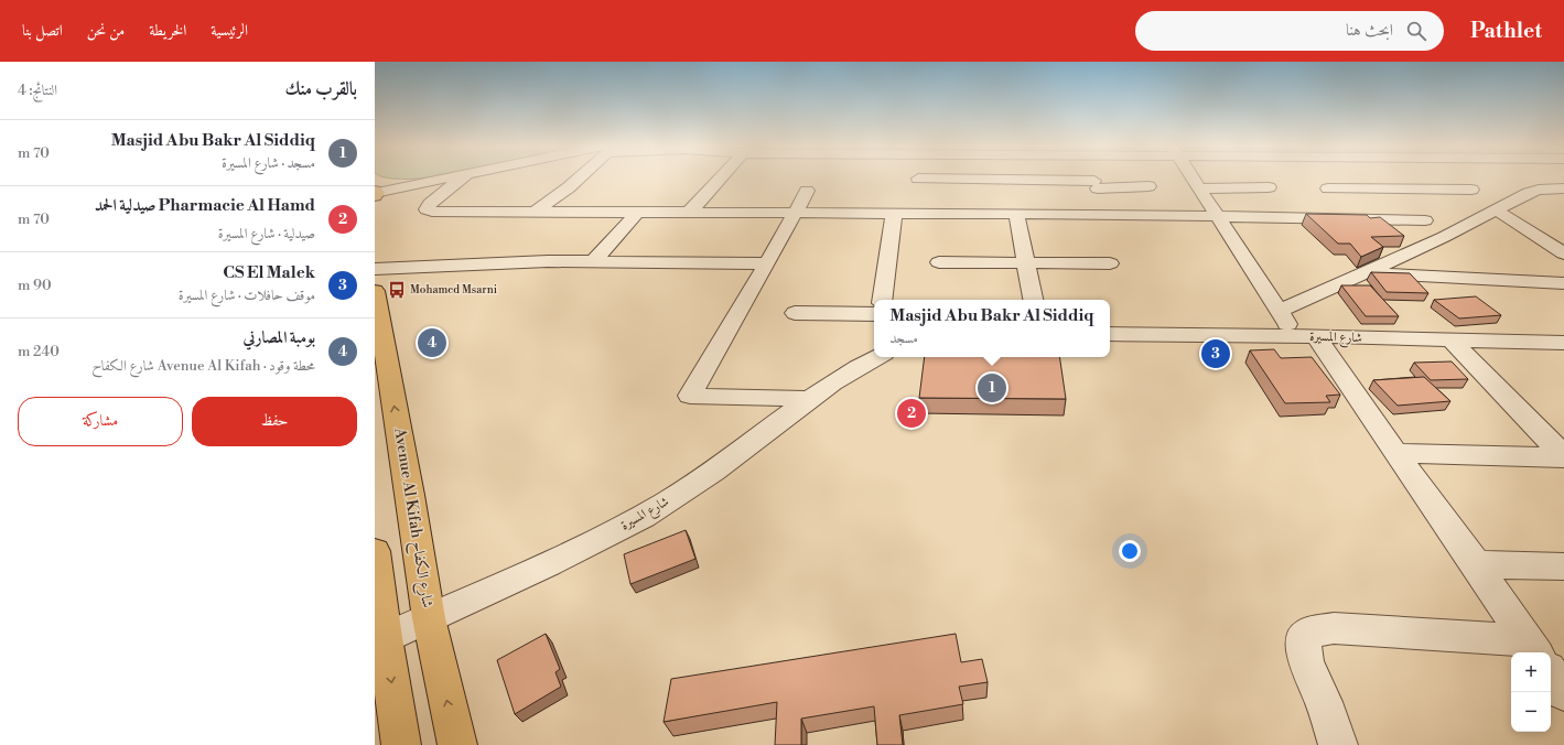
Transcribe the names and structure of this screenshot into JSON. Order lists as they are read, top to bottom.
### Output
{
  "streets": {
    "main road": ["Avenue Al Kifah شارع الكفاح"],
    "street": ["شارع المسيرة"]
  },
  "crossings": [
    ["شارع المسيرة", "Avenue Al Kifah شارع الكفاح"]
  ],
  "places": {
    "bus stop": ["Mohamed Msarni"]
  },
  "page": {
    "header": "Pathlet",
    "search": "ابحث هنا",
    "nav": [
      "الرئيسية",
      "الخريطة",
      "من نحن",
      "اتصل بنا"
    ],
    "heading": ["بالقرب منك", "النتائج: 4"],
    "list": [
      {
        "mark": "1",
        "name": "Masjid Abu Bakr Al Siddiq",
        "note": "مسجد · شارع المسيرة",
        "value": "70 m"
      },
      {
        "mark": "2",
        "name": "Pharmacie Al Hamd صيدلية الحمد",
        "note": "صيدلية · شارع المسيرة",
        "value": "70 m"
      },
      {
        "mark": "3",
        "name": "CS El Malek",
        "note": "موقف حافلات · شارع المسيرة",
        "value": "90 m"
      },
      {
        "mark": "4",
        "name": "بومبة المصارني",
        "note": "محطة وقود · Avenue Al Kifah شارع الكفاح",
        "value": "240 m"
      }
    ],
    "popup": ["Masjid Abu Bakr Al Siddiq", "مسجد"],
    "pins": [
      "4",
      "3",
      "1",
      "2"
    ],
    "buttons": ["حفظ", "مشاركة"],
    "map_buttons": ["+", "−"]
  }
}
